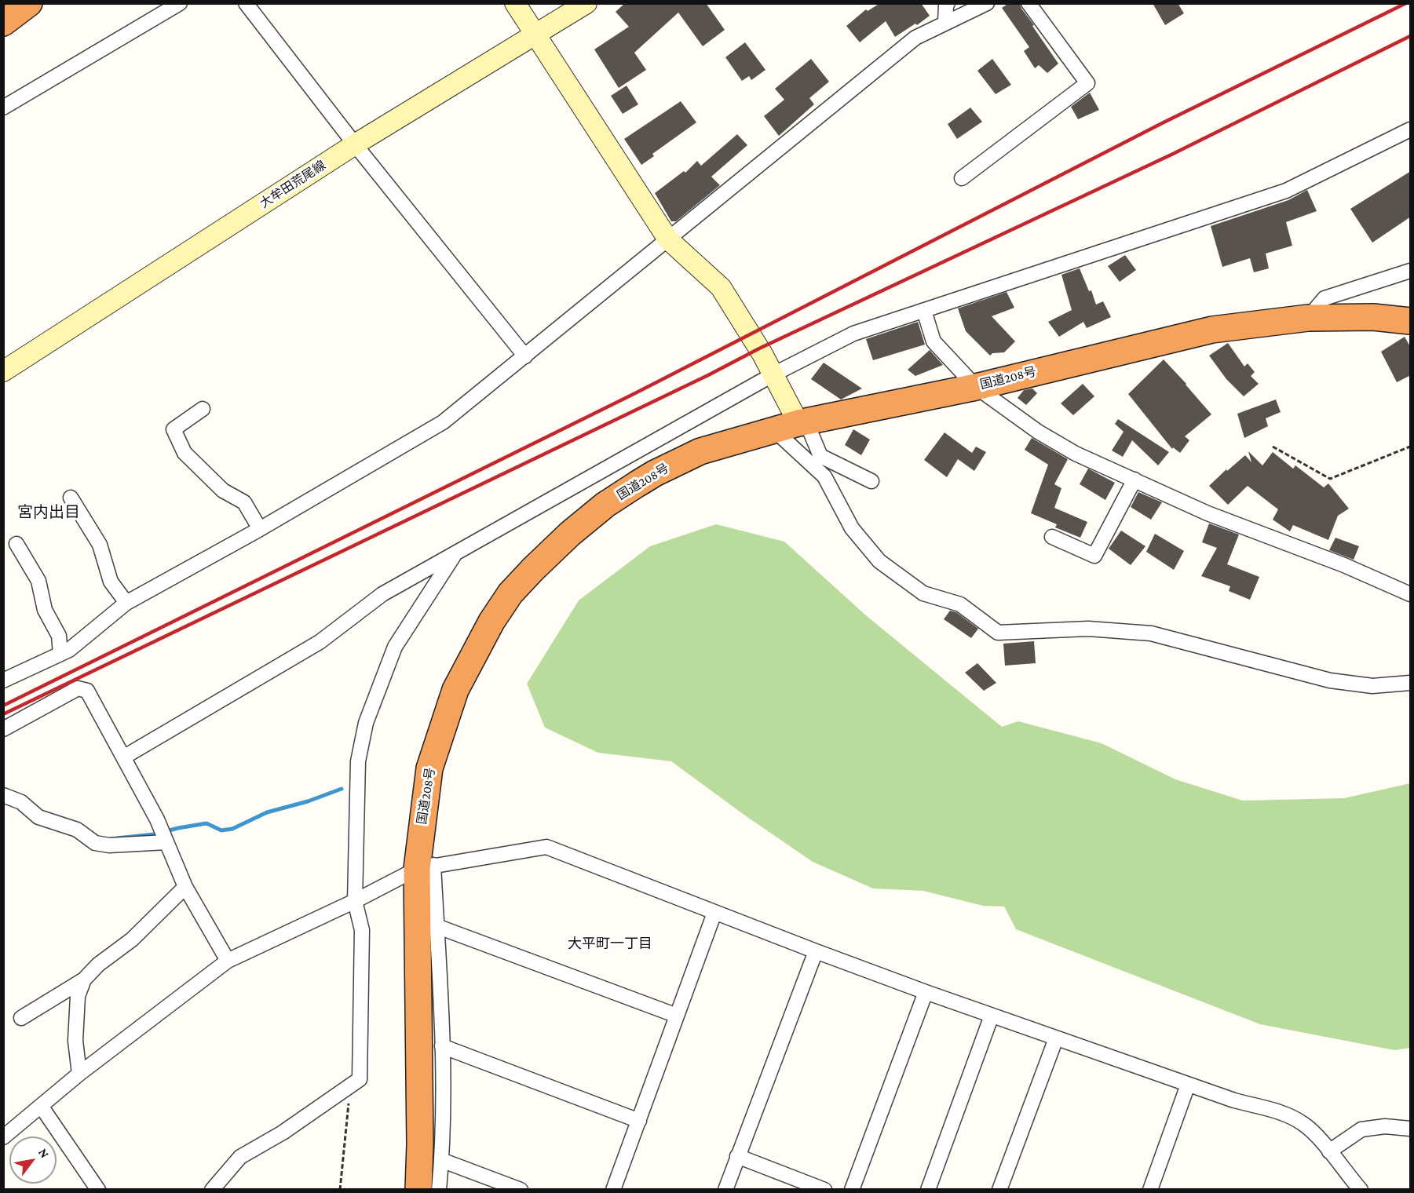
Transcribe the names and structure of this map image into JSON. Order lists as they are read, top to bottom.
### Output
{
  "streets": {
    "highway": ["国道208号"],
    "main road": ["大牟田荒尾線"]
  },
  "districts": ["宮内出目", "大平町一丁目"],
  "north": "top right"
}
